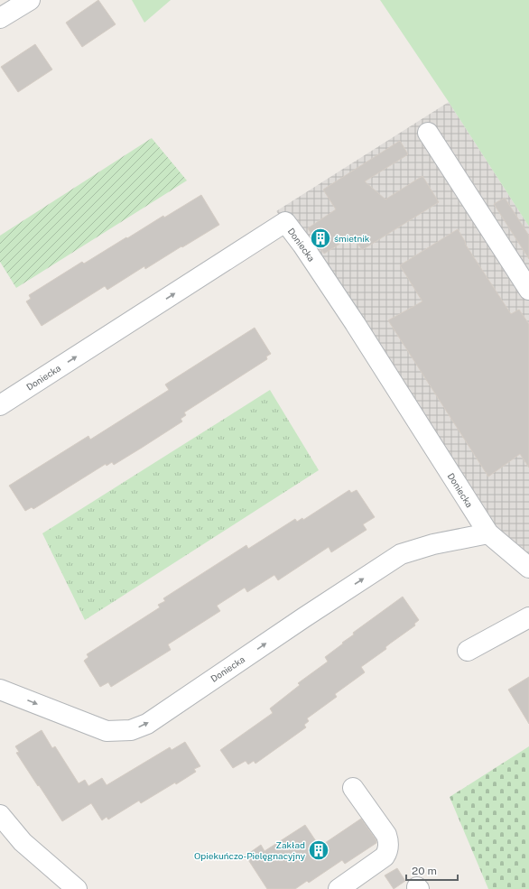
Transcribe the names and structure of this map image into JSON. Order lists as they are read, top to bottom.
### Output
{
  "streets": {
    "street": ["Doniecka"]
  },
  "places": {
    "building": ["śmietnik", "Zakład Opiekuńczo-Pielęgnacyjny"]
  },
  "scale_bar": "20 m"
}
